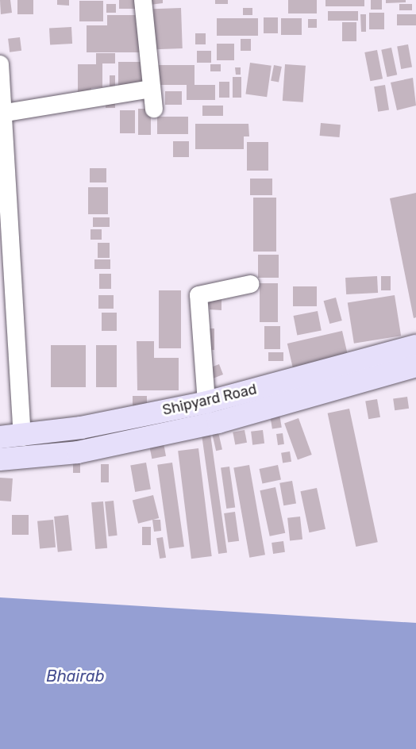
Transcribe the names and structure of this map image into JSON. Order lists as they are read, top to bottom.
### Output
{
  "streets": {
    "main road": ["Shipyard Road"]
  },
  "water": ["Bhairab"]
}
